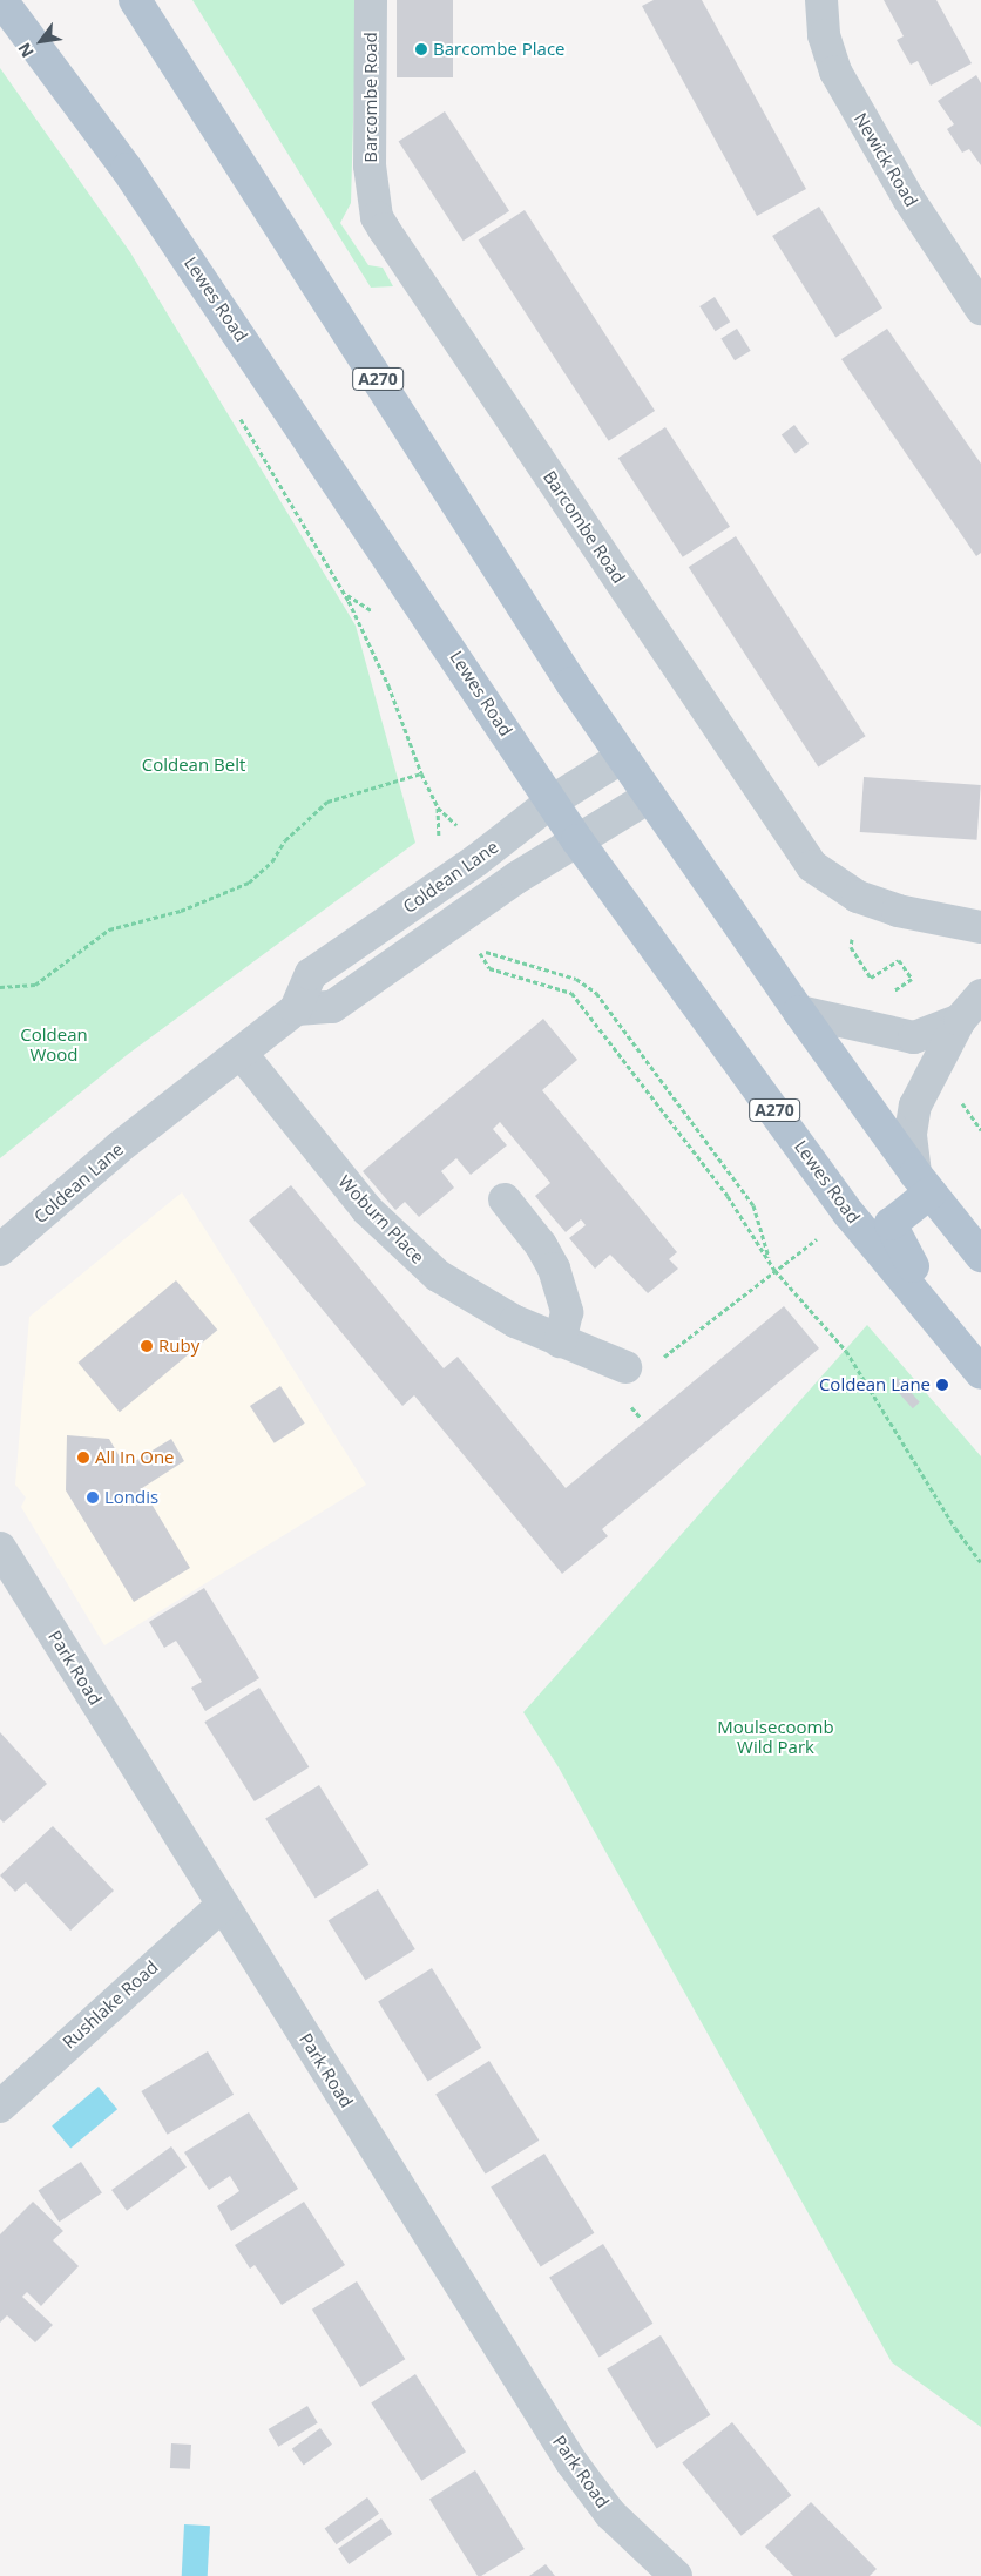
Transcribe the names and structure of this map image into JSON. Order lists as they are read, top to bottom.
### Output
{
  "streets": {
    "main road": ["Lewes Road", "A270"],
    "street": [
      "Barcombe Road",
      "Newick Road",
      "Coldean Lane",
      "Woburn Place",
      "Park Road",
      "Rushlake Road"
    ]
  },
  "crossings": [
    ["Lewes Road", "Coldean Lane"],
    ["A270", "Coldean Lane"],
    ["Coldean Lane", "Woburn Place"],
    ["Park Road", "Rushlake Road"]
  ],
  "parks": ["Coldean Belt", "Coldean Wood", "Moulsecoomb Wild Park"],
  "places": [
    "Barcombe Place",
    "Ruby",
    "Coldean Lane",
    "All In One",
    "Londis"
  ],
  "north": "bottom left"
}
